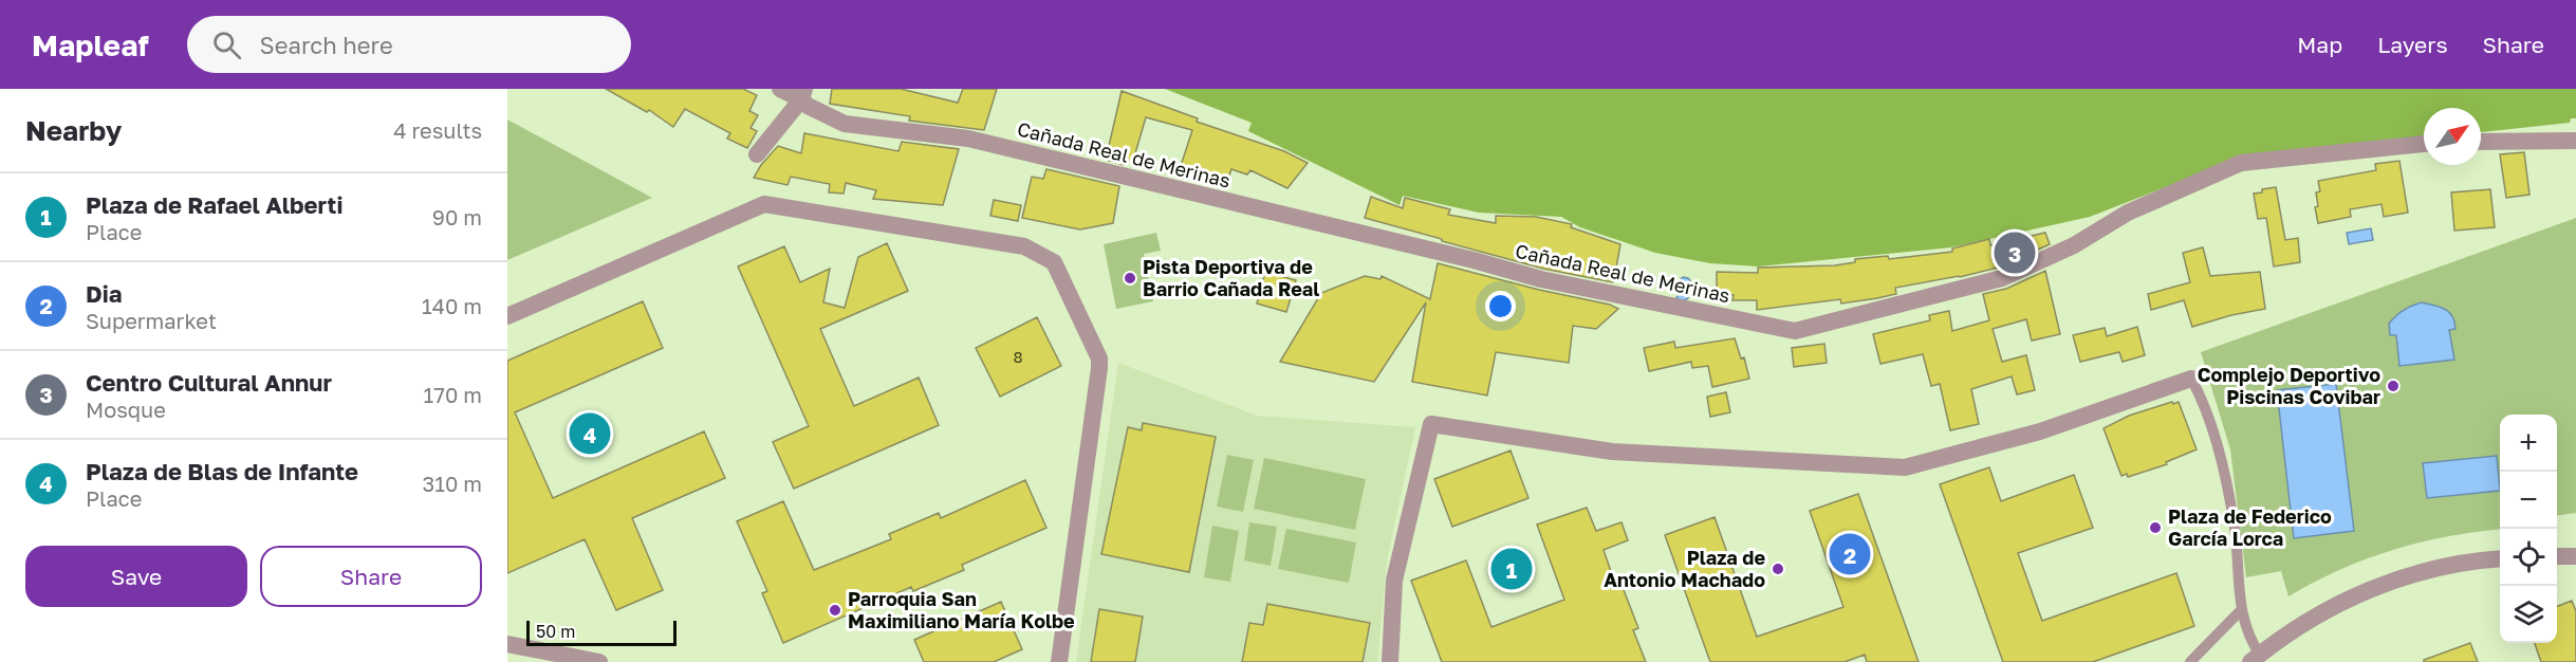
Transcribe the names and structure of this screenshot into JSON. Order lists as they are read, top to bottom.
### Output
{
  "streets": {
    "street": ["Cañada Real de Merinas"]
  },
  "places": [
    "Pista Deportiva de Barrio Cañada Real",
    "Complejo Deportivo Piscinas Covibar",
    "Plaza de Federico García Lorca",
    "Plaza de Antonio Machado",
    "Parroquia San Maximiliano María Kolbe"
  ],
  "house_numbers": ["8"],
  "scale_bar": "50 m",
  "north": "top right",
  "page": {
    "header": "Mapleaf",
    "search": "Search here",
    "nav": ["Map", "Layers", "Share"],
    "heading": ["Nearby", "4 results"],
    "list": [
      {
        "mark": "1",
        "name": "Plaza de Rafael Alberti",
        "note": "Place",
        "value": "90 m"
      },
      {
        "mark": "2",
        "name": "Dia",
        "note": "Supermarket",
        "value": "140 m"
      },
      {
        "mark": "3",
        "name": "Centro Cultural Annur",
        "note": "Mosque",
        "value": "170 m"
      },
      {
        "mark": "4",
        "name": "Plaza de Blas de Infante",
        "note": "Place",
        "value": "310 m"
      }
    ],
    "pins": [
      "3",
      "4",
      "2",
      "1"
    ],
    "map_buttons": ["+", "−"],
    "buttons": ["Save", "Share"],
    "scale": "50 m"
  }
}
